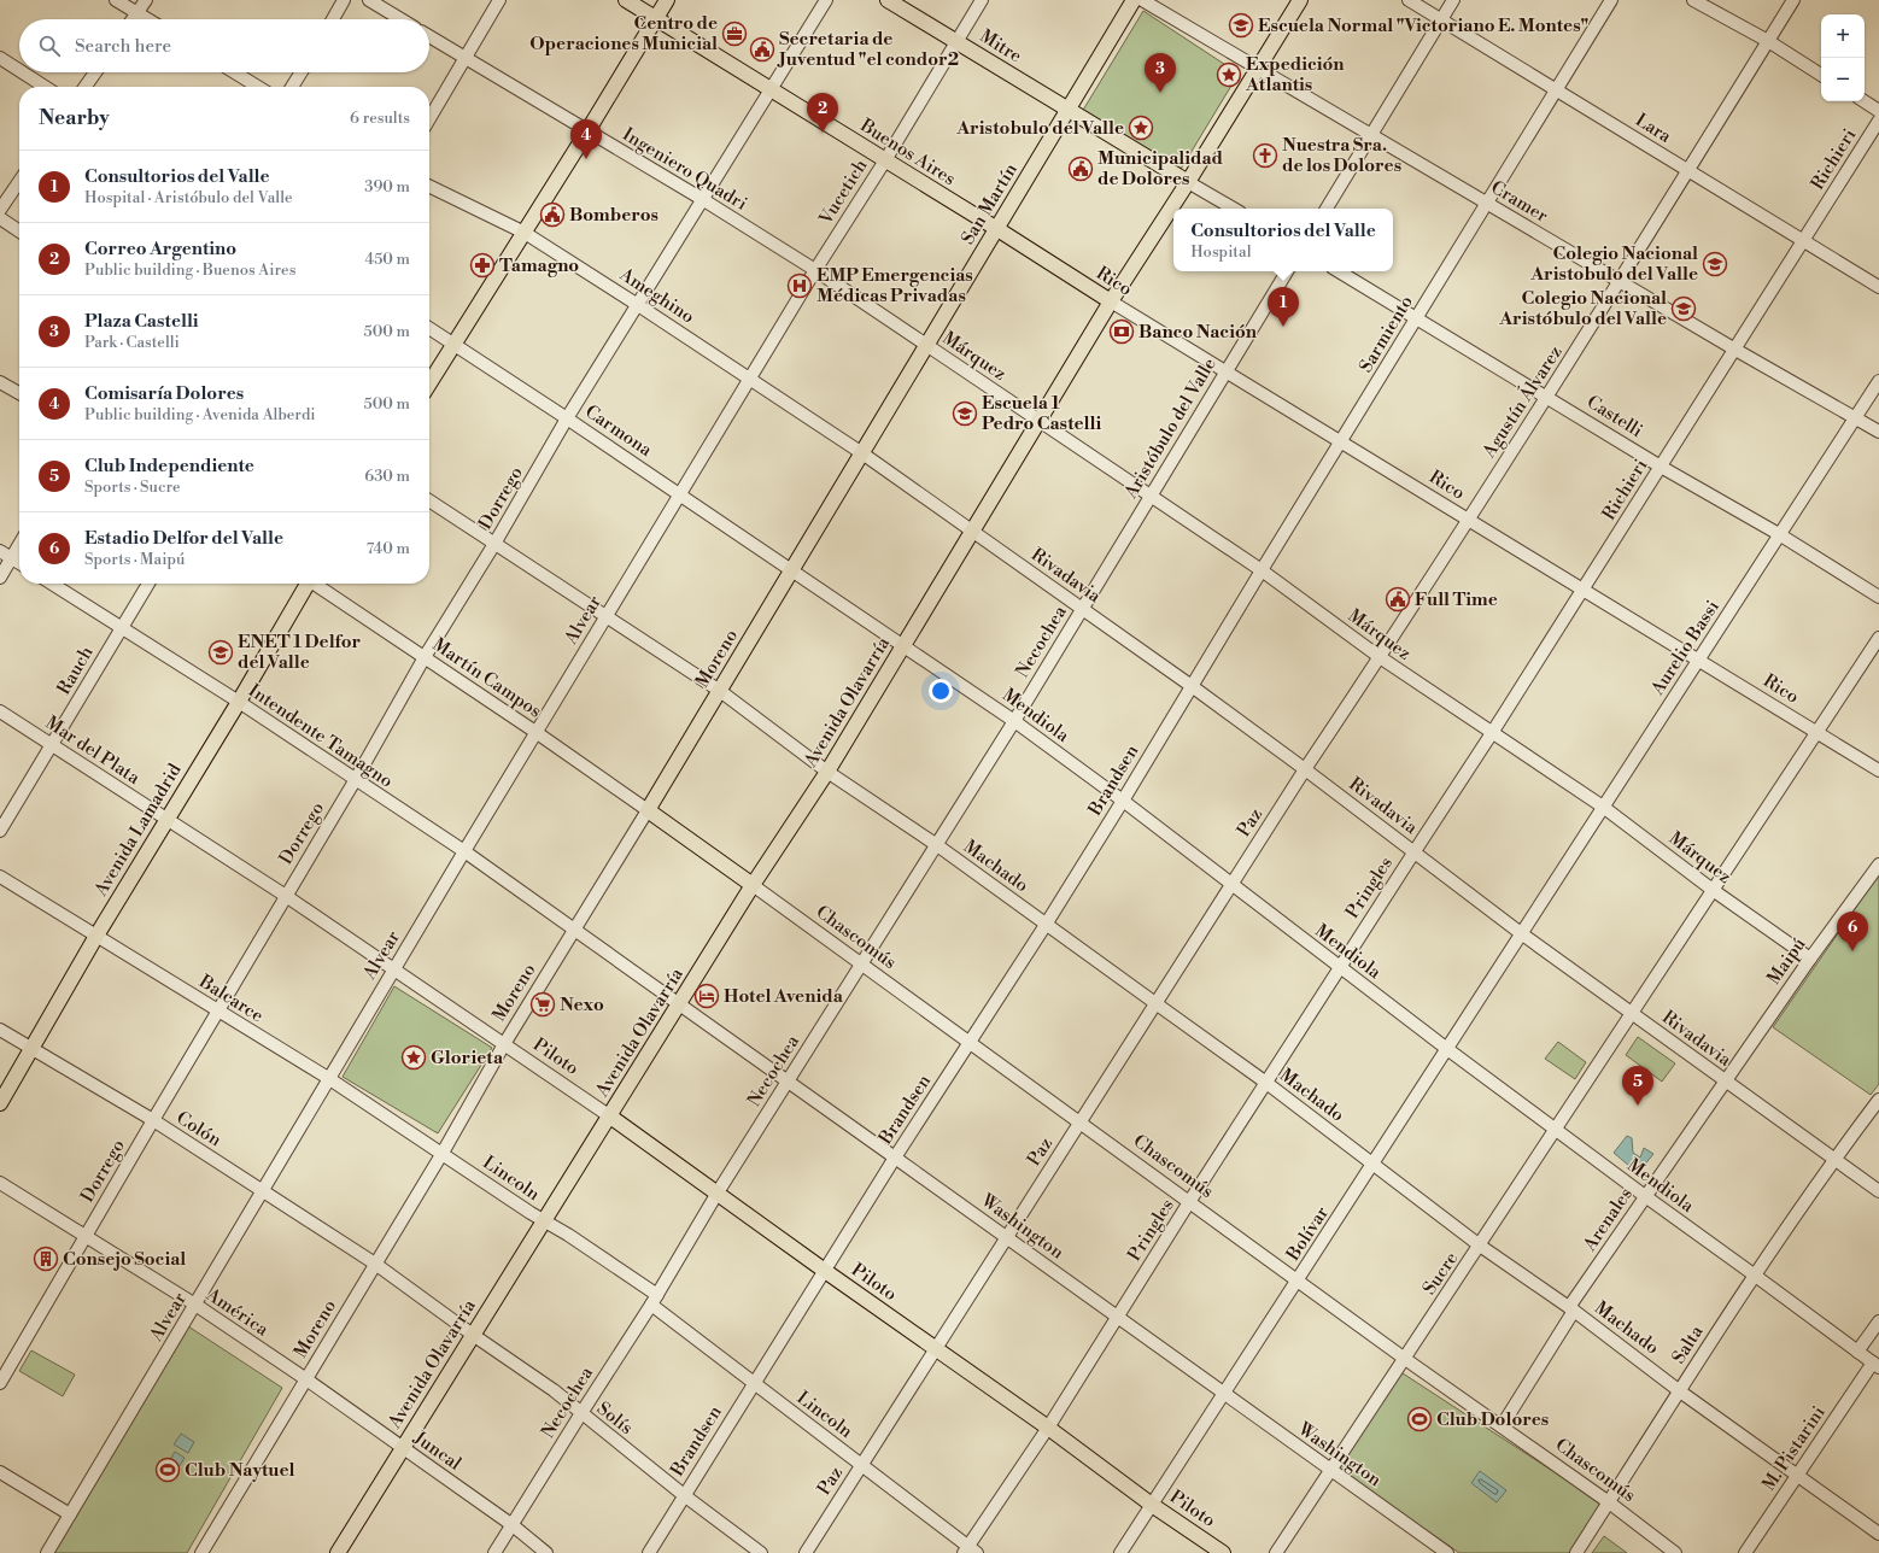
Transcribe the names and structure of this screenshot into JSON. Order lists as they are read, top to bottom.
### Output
{
  "streets": {
    "main road": [
      "Mitre",
      "Buenos Aires",
      "San Martín",
      "Rico",
      "Moreno",
      "Avenida Olavarría",
      "Avenida Lamadrid",
      "Chascomús",
      "Piloto"
    ],
    "street": [
      "Lara",
      "Richieri",
      "Ingeniero Quadri",
      "Vucetich",
      "Cramer",
      "Ameghino",
      "Sarmiento",
      "Márquez",
      "Agustín Álvarez",
      "Castelli",
      "Aristóbulo del Valle",
      "Carmona",
      "Dorrego",
      "Rivadavia",
      "Alvear",
      "Necochea",
      "Aurelio Bassi",
      "Rauch",
      "Martín Campos",
      "Mendiola",
      "Intendente Tamagno",
      "Mar del Plata",
      "Brandsen",
      "Paz",
      "Machado",
      "Pringles",
      "Maipú",
      "Balcarce",
      "Colón",
      "Lincoln",
      "Arenales",
      "Washington",
      "Bolívar",
      "Sucre",
      "América",
      "Salta",
      "Solís",
      "M. Pistarini",
      "Juncal"
    ]
  },
  "crossings": [
    ["Mitre", "Vucetich"],
    ["Mitre", "San Martín"],
    ["Lara", "Richieri"],
    ["Lara", "Sarmiento"],
    ["Lara", "Agustín Álvarez"],
    ["Buenos Aires", "Vucetich"],
    ["Buenos Aires", "San Martín"],
    ["Buenos Aires", "Rico"],
    ["Buenos Aires", "Dorrego"],
    ["Richieri", "Cramer"],
    ["Richieri", "Rico"],
    ["Richieri", "Márquez"],
    ["Richieri", "Castelli"],
    ["Richieri", "Rivadavia"],
    ["Richieri", "Pringles"],
    ["Ingeniero Quadri", "Vucetich"],
    ["Ingeniero Quadri", "San Martín"],
    ["Ingeniero Quadri", "Márquez"],
    ["Ingeniero Quadri", "Dorrego"],
    ["Vucetich", "Ameghino"],
    ["Vucetich", "Alvear"],
    ["Cramer", "Sarmiento"],
    ["Cramer", "Agustín Álvarez"],
    ["Cramer", "Aurelio Bassi"],
    ["Cramer", "Avenida Olavarría"],
    ["San Martín", "Rico"],
    ["San Martín", "Ameghino"],
    ["San Martín", "Márquez"],
    ["San Martín", "Rivadavia"],
    ["San Martín", "Moreno"],
    ["Rico", "Sarmiento"],
    ["Rico", "Agustín Álvarez"],
    ["Rico", "Aristóbulo del Valle"],
    ["Rico", "Aurelio Bassi"],
    ["Rico", "Avenida Olavarría"],
    ["Rico", "Sucre"],
    ["Ameghino", "Dorrego"],
    ["Ameghino", "Rivadavia"],
    ["Ameghino", "Alvear"],
    ["Ameghino", "Moreno"],
    ["Sarmiento", "Márquez"],
    ["Sarmiento", "Castelli"],
    ["Sarmiento", "Rivadavia"],
    ["Sarmiento", "Brandsen"],
    ["Márquez", "Agustín Álvarez"],
    ["Márquez", "Aristóbulo del Valle"],
    ["Márquez", "Aurelio Bassi"],
    ["Márquez", "Avenida Olavarría"],
    ["Márquez", "Maipú"],
    ["Márquez", "Sucre"],
    ["Agustín Álvarez", "Castelli"],
    ["Agustín Álvarez", "Rivadavia"],
    ["Agustín Álvarez", "Paz"],
    ["Castelli", "Aurelio Bassi"],
    ["Aristóbulo del Valle", "Rivadavia"],
    ["Aristóbulo del Valle", "Necochea"],
    ["Carmona", "Dorrego"],
    ["Carmona", "Alvear"],
    ["Carmona", "Moreno"],
    ["Carmona", "Mendiola"],
    ["Dorrego", "Martín Campos"],
    ["Dorrego", "Intendente Tamagno"],
    ["Dorrego", "Mar del Plata"],
    ["Dorrego", "Machado"],
    ["Dorrego", "Balcarce"],
    ["Dorrego", "Colón"],
    ["Dorrego", "América"],
    ["Rivadavia", "Necochea"],
    ["Rivadavia", "Aurelio Bassi"],
    ["Rivadavia", "Moreno"],
    ["Rivadavia", "Avenida Olavarría"],
    ["Rivadavia", "Brandsen"],
    ["Rivadavia", "Paz"],
    ["Rivadavia", "Pringles"],
    ["Rivadavia", "Maipú"],
    ["Rivadavia", "Arenales"],
    ["Rivadavia", "Bolívar"],
    ["Rivadavia", "Sucre"],
    ["Rivadavia", "Salta"],
    ["Alvear", "Martín Campos"],
    ["Alvear", "Intendente Tamagno"],
    ["Alvear", "Mar del Plata"],
    ["Alvear", "Machado"],
    ["Alvear", "Balcarce"],
    ["Alvear", "Colón"],
    ["Alvear", "América"],
    ["Necochea", "Mendiola"],
    ["Necochea", "Machado"],
    ["Necochea", "Chascomús"],
    ["Necochea", "Piloto"],
    ["Necochea", "Lincoln"],
    ["Necochea", "Washington"],
    ["Necochea", "Solís"],
    ["Necochea", "Juncal"],
    ["Aurelio Bassi", "Bolívar"],
    ["Moreno", "Martín Campos"],
    ["Moreno", "Mendiola"],
    ["Moreno", "Intendente Tamagno"],
    ["Moreno", "Mar del Plata"],
    ["Moreno", "Machado"],
    ["Moreno", "Chascomús"],
    ["Moreno", "Balcarce"],
    ["Moreno", "Piloto"],
    ["Moreno", "Colón"],
    ["Moreno", "Lincoln"],
    ["Moreno", "Washington"],
    ["Moreno", "América"],
    ["Moreno", "Solís"],
    ["Moreno", "Juncal"],
    ["Rauch", "Intendente Tamagno"],
    ["Rauch", "Mar del Plata"],
    ["Martín Campos", "Chascomús"],
    ["Avenida Olavarría", "Mendiola"],
    ["Avenida Olavarría", "Machado"],
    ["Avenida Olavarría", "Chascomús"],
    ["Avenida Olavarría", "Piloto"],
    ["Avenida Olavarría", "Lincoln"],
    ["Avenida Olavarría", "Washington"],
    ["Avenida Olavarría", "Solís"],
    ["Avenida Olavarría", "Juncal"],
    ["Mendiola", "Brandsen"],
    ["Mendiola", "Paz"],
    ["Mendiola", "Pringles"],
    ["Mendiola", "Arenales"],
    ["Mendiola", "Bolívar"],
    ["Mendiola", "Sucre"],
    ["Mendiola", "Salta"],
    ["Mendiola", "M. Pistarini"],
    ["Intendente Tamagno", "Avenida Lamadrid"],
    ["Intendente Tamagno", "Washington"],
    ["Mar del Plata", "Avenida Lamadrid"],
    ["Mar del Plata", "Piloto"],
    ["Brandsen", "Machado"],
    ["Brandsen", "Chascomús"],
    ["Brandsen", "Piloto"],
    ["Brandsen", "Lincoln"],
    ["Brandsen", "Washington"],
    ["Brandsen", "Solís"],
    ["Paz", "Machado"],
    ["Paz", "Chascomús"],
    ["Paz", "Piloto"],
    ["Paz", "Lincoln"],
    ["Paz", "Washington"],
    ["Avenida Lamadrid", "Balcarce"],
    ["Avenida Lamadrid", "Colón"],
    ["Machado", "Pringles"],
    ["Machado", "Arenales"],
    ["Machado", "Bolívar"],
    ["Machado", "Sucre"],
    ["Machado", "Salta"],
    ["Machado", "M. Pistarini"],
    ["Pringles", "Chascomús"],
    ["Pringles", "Piloto"],
    ["Pringles", "Lincoln"],
    ["Pringles", "Washington"],
    ["Chascomús", "Arenales"],
    ["Chascomús", "Bolívar"],
    ["Chascomús", "Sucre"],
    ["Chascomús", "Salta"],
    ["Maipú", "Arenales"],
    ["Balcarce", "Lincoln"],
    ["Piloto", "Bolívar"],
    ["Colón", "Solís"],
    ["Washington", "Bolívar"],
    ["Washington", "Sucre"],
    ["América", "Juncal"]
  ],
  "places": {
    "school or university": [
      "Escuela Normal \"Victoriano E. Montes\"",
      "Colegio Nacional Aristobulo del Valle",
      "Colegio Nacional Aristóbulo del Valle",
      "Escuela 1 Pedro Castelli",
      "ENET 1 Delfor del Valle"
    ],
    "office": ["Centro de Operaciones Municial"],
    "public building": [
      "Secretaria de Juventud \"el condor2",
      "Municipalidad de Dolores",
      "Bomberos",
      "Full Time"
    ],
    "place": ["Expedición Atlantis", "Aristobulo del Valle", "Glorieta"],
    "church": ["Nuestra Sra. de los Dolores"],
    "pharmacy": ["Tamagno"],
    "hospital": ["EMP Emergencias Médicas Privadas"],
    "bank": ["Banco Nación"],
    "hotel": ["Hotel Avenida"],
    "supermarket": ["Nexo"],
    "building": ["Consejo Social"],
    "sports": ["Club Dolores", "Club Naytuel"]
  },
  "page": {
    "map_buttons": ["+", "−"],
    "search": "Search here",
    "pins": [
      "3",
      "2",
      "4",
      "1",
      "6",
      "5"
    ],
    "heading": ["Nearby", "6 results"],
    "list": [
      {
        "mark": "1",
        "name": "Consultorios del Valle",
        "note": "Hospital · Aristóbulo del Valle",
        "value": "390 m"
      },
      {
        "mark": "2",
        "name": "Correo Argentino",
        "note": "Public building · Buenos Aires",
        "value": "450 m"
      },
      {
        "mark": "3",
        "name": "Plaza Castelli",
        "note": "Park · Castelli",
        "value": "500 m"
      },
      {
        "mark": "4",
        "name": "Comisaría Dolores",
        "note": "Public building · Avenida Alberdi",
        "value": "500 m"
      },
      {
        "mark": "5",
        "name": "Club Independiente",
        "note": "Sports · Sucre",
        "value": "630 m"
      },
      {
        "mark": "6",
        "name": "Estadio Delfor del Valle",
        "note": "Sports · Maipú",
        "value": "740 m"
      }
    ],
    "popup": ["Consultorios del Valle", "Hospital"]
  }
}
